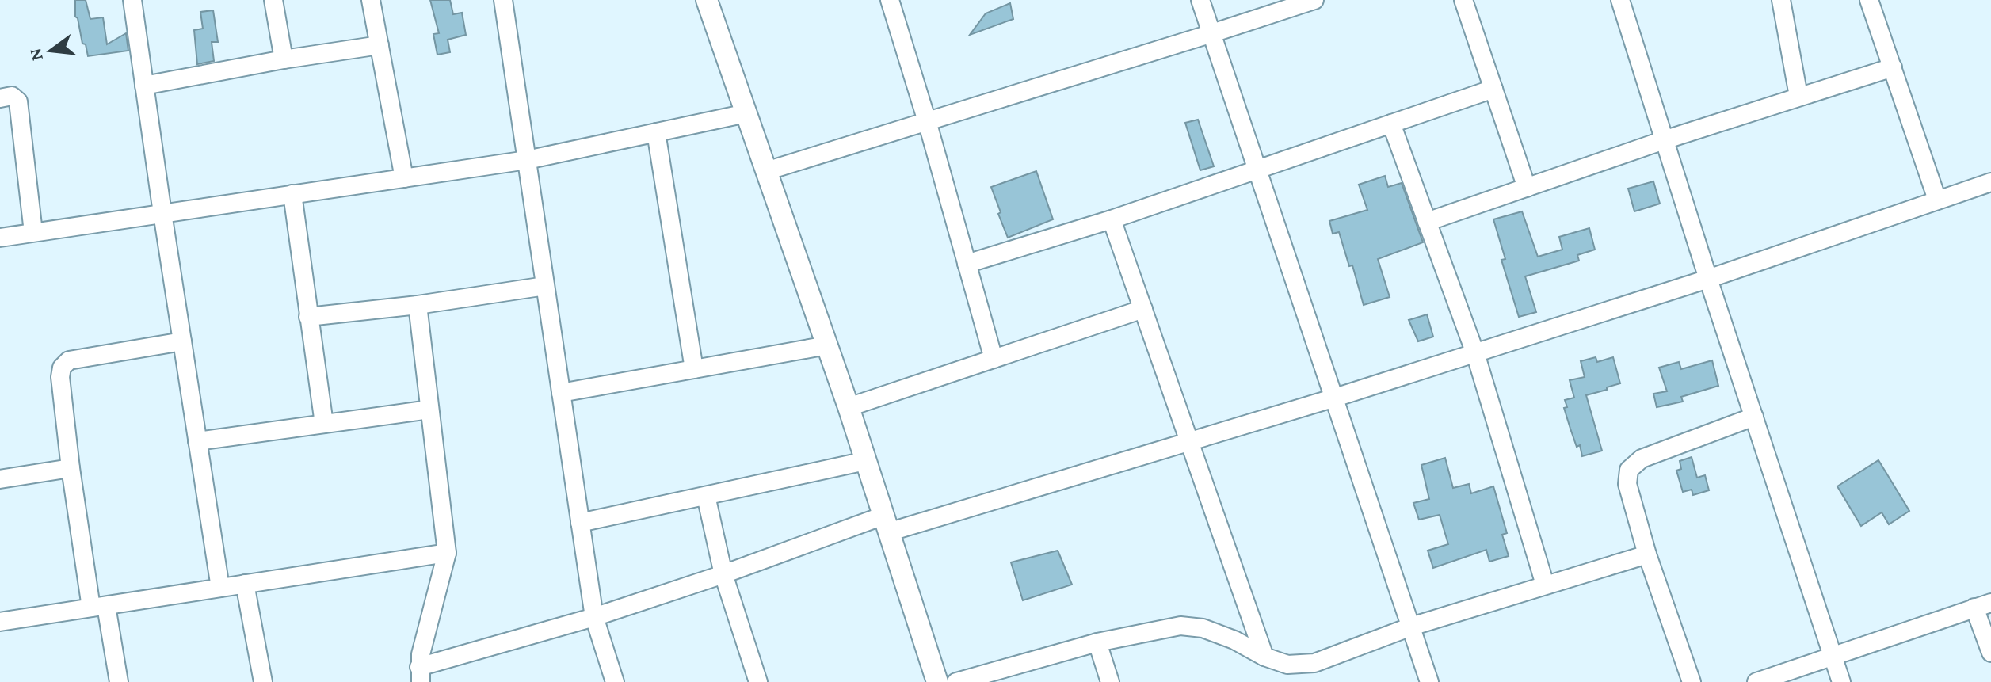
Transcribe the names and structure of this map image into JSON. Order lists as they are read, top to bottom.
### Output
{
  "north": "left"
}
